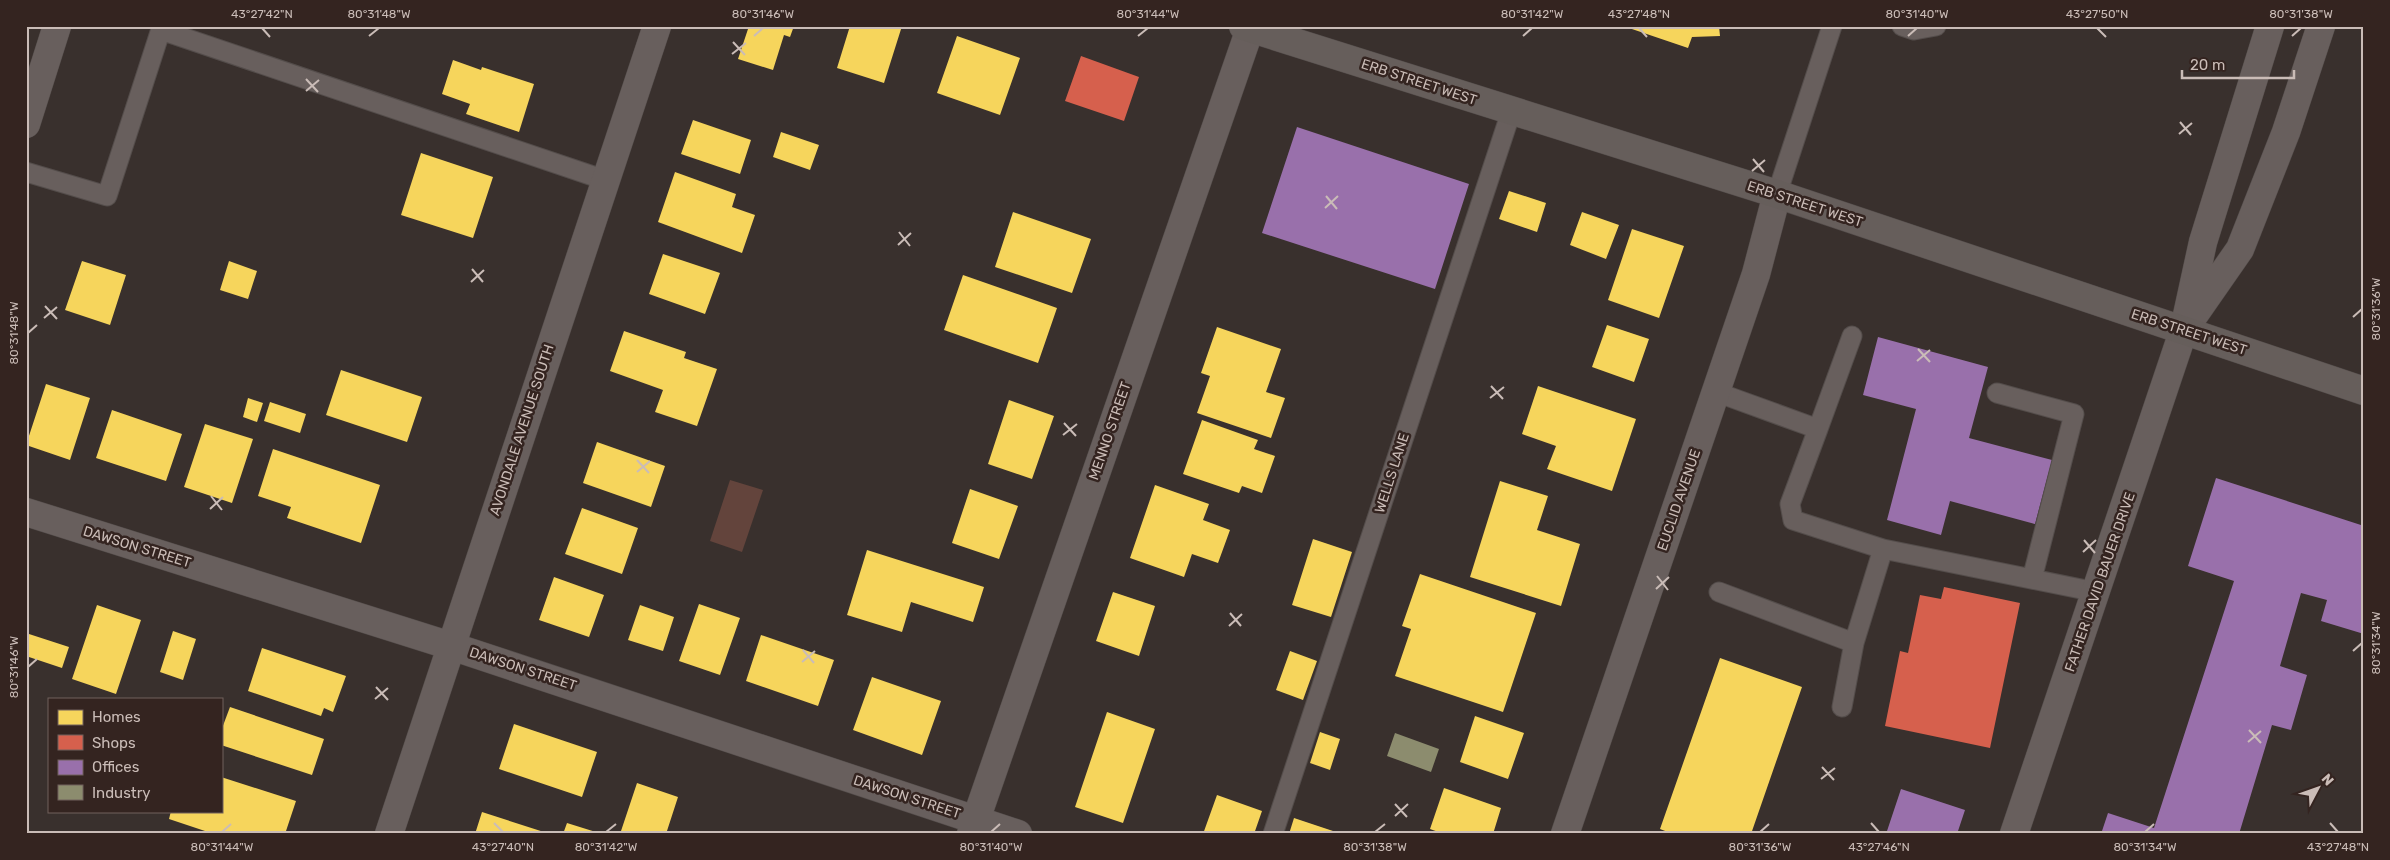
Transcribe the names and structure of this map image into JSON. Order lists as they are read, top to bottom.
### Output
{
  "streets": {
    "main road": ["ERB STREET WEST"],
    "street": [
      "AVONDALE AVENUE SOUTH",
      "MENNO STREET",
      "EUCLID AVENUE",
      "DAWSON STREET",
      "FATHER DAVID BAUER DRIVE"
    ],
    "lane": ["WELLS LANE"]
  },
  "crossings": [
    ["ERB STREET WEST", "MENNO STREET"],
    ["ERB STREET WEST", "WELLS LANE"],
    ["ERB STREET WEST", "EUCLID AVENUE"],
    ["ERB STREET WEST", "FATHER DAVID BAUER DRIVE"],
    ["AVONDALE AVENUE SOUTH", "DAWSON STREET"],
    ["MENNO STREET", "DAWSON STREET"]
  ],
  "legend": [
    "Homes",
    "Shops",
    "Offices",
    "Industry"
  ],
  "scale_bar": "20 m",
  "north": "top right",
  "coordinates": [
    "43°27'42\"N",
    "80°31'48\"W",
    "80°31'46\"W",
    "80°31'44\"W",
    "80°31'42\"W",
    "43°27'48\"N",
    "80°31'40\"W",
    "43°27'50\"N",
    "80°31'38\"W",
    "80°31'36\"W",
    "80°31'34\"W",
    "43°27'40\"N",
    "43°27'46\"N"
  ]
}
